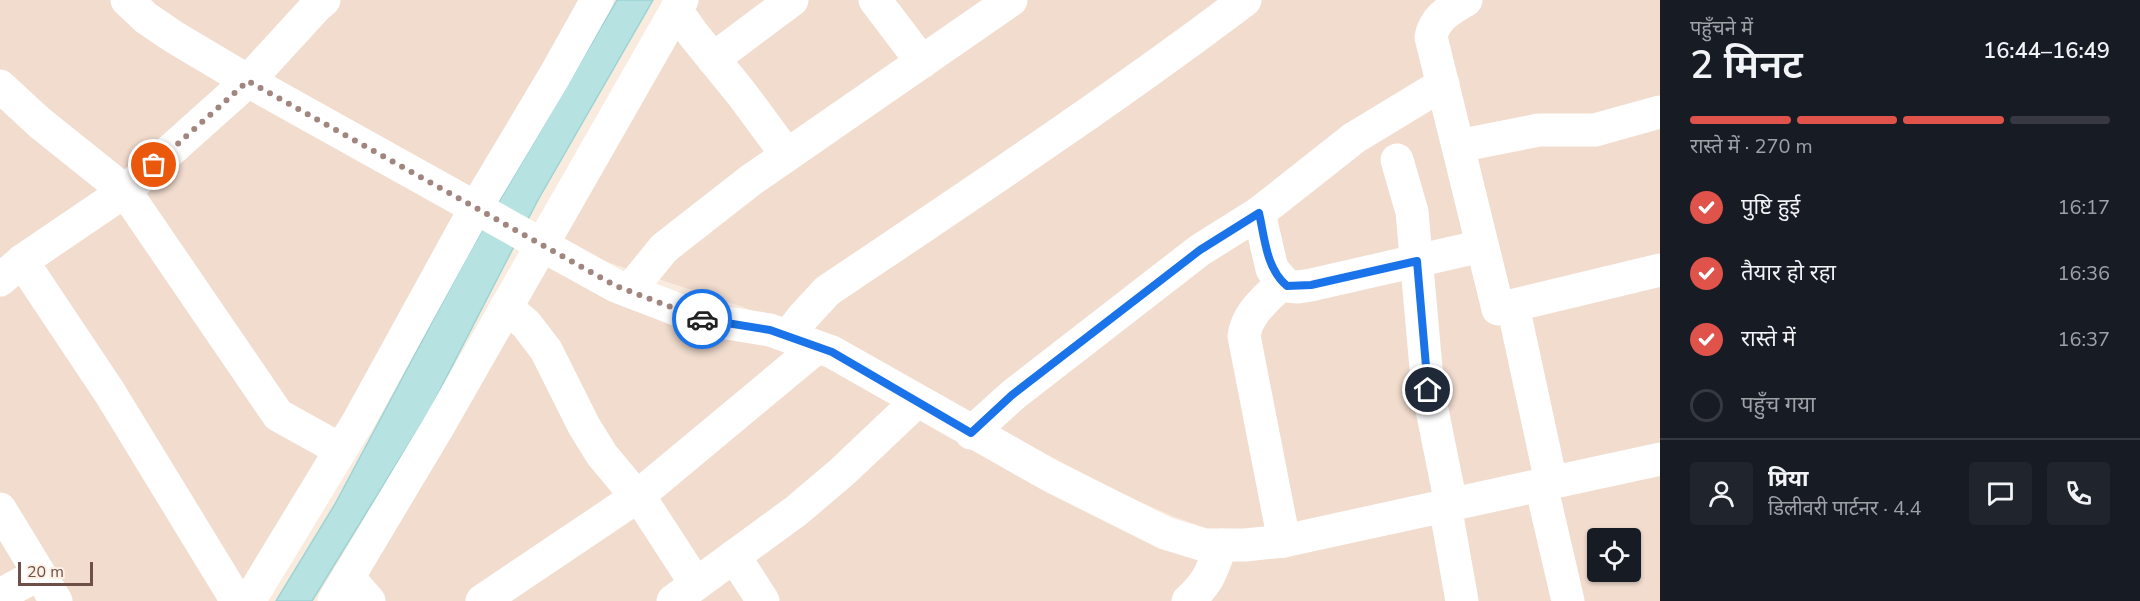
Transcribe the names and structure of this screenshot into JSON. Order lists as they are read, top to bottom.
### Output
{
  "scale_bar": "20 m",
  "page": {
    "heading": ["2 मिनट", "पहुँचने में", "16:44–16:49"],
    "panel": ["प्रिया", "डिलीवरी पार्टनर · 4.4"],
    "bar": "रास्ते में · 270 m",
    "list": [
      ["पुष्टि हुई", "16:17"],
      ["तैयार हो रहा", "16:36"],
      ["रास्ते में", "16:37"],
      "पहुँच गया"
    ],
    "scale": "20 m"
  }
}
